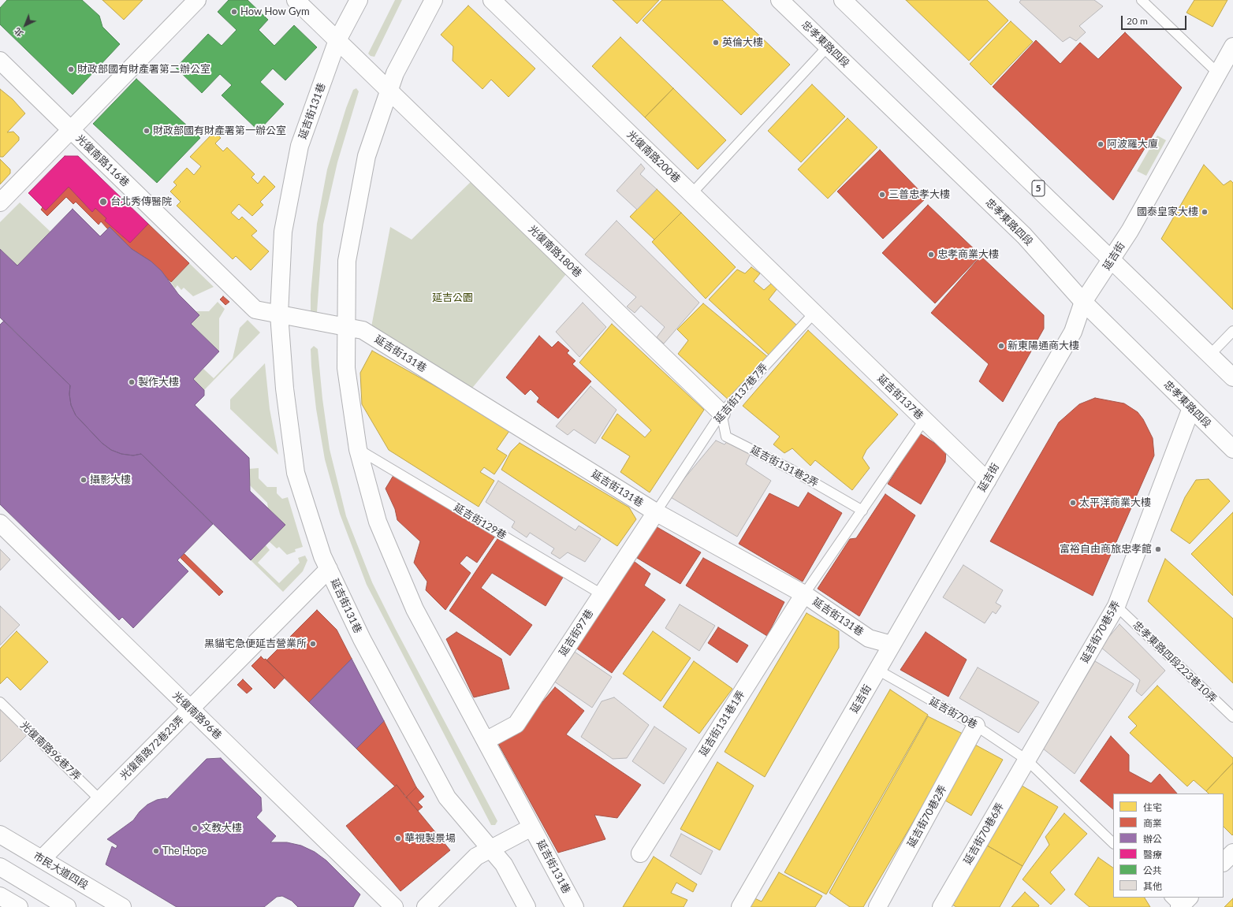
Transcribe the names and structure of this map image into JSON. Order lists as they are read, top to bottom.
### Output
{
  "streets": {
    "main road": [
      "忠孝東路四段",
      "延吉街131巷",
      "光復南路200巷",
      "光復南路116巷",
      "5",
      "光復南路180巷",
      "延吉街",
      "延吉街137巷",
      "延吉街70巷5弄",
      "延吉街97巷",
      "光復南路96巷",
      "延吉街131巷1弄",
      "光復南路72巷23弄",
      "延吉街70巷2弄",
      "延吉街70巷6弄",
      "市民大道四段"
    ],
    "lane": [
      "延吉街137巷7弄",
      "延吉街131巷2弄",
      "延吉街129巷",
      "忠孝東路四段223巷10弄",
      "延吉街70巷",
      "光復南路96巷7弄"
    ]
  },
  "crossings": [
    ["忠孝東路四段", "延吉街"],
    ["忠孝東路四段", "延吉街70巷5弄"],
    ["延吉街131巷", "光復南路116巷"],
    ["延吉街131巷", "光復南路180巷"],
    ["延吉街131巷", "延吉街"],
    ["延吉街131巷", "延吉街137巷7弄"],
    ["延吉街131巷", "延吉街129巷"],
    ["延吉街131巷", "延吉街97巷"],
    ["延吉街131巷", "延吉街131巷1弄"],
    ["延吉街131巷", "光復南路72巷23弄"],
    ["光復南路200巷", "延吉街137巷7弄"],
    ["光復南路200巷", "延吉街137巷"],
    ["5", "延吉街"],
    ["光復南路180巷", "延吉街137巷7弄"],
    ["光復南路180巷", "延吉街131巷2弄"],
    ["延吉街", "延吉街137巷"],
    ["延吉街", "延吉街70巷"],
    ["延吉街137巷7弄", "延吉街137巷"],
    ["延吉街137巷7弄", "延吉街131巷2弄"],
    ["延吉街137巷7弄", "延吉街97巷"],
    ["延吉街129巷", "延吉街97巷"],
    ["延吉街70巷5弄", "忠孝東路四段223巷10弄"],
    ["延吉街70巷5弄", "延吉街70巷"],
    ["延吉街70巷5弄", "延吉街70巷6弄"],
    ["延吉街70巷", "延吉街70巷2弄"],
    ["延吉街70巷", "延吉街70巷6弄"],
    ["光復南路96巷", "光復南路72巷23弄"],
    ["光復南路72巷23弄", "光復南路96巷7弄"],
    ["光復南路72巷23弄", "市民大道四段"]
  ],
  "parks": ["延吉公園"],
  "places": [
    "How How Gym",
    "英倫大樓",
    "財政部國有財產署第二辦公室",
    "財政部國有財產署第一辦公室",
    "阿波羅大廈",
    "三普忠孝大樓",
    "台北秀傳醫院",
    "國泰皇家大樓",
    "忠孝商業大樓",
    "新東陽通商大樓",
    "製作大樓",
    "攝影大樓",
    "太平洋商業大樓",
    "富裕自由商旅忠孝館",
    "黑貓宅急便延吉營業所",
    "文教大樓",
    "華視製景場",
    "The Hope"
  ],
  "legend": [
    "住宅",
    "商業",
    "辦公",
    "醫療",
    "公共",
    "其他"
  ],
  "scale_bar": "20 m",
  "north": "bottom left"
}
